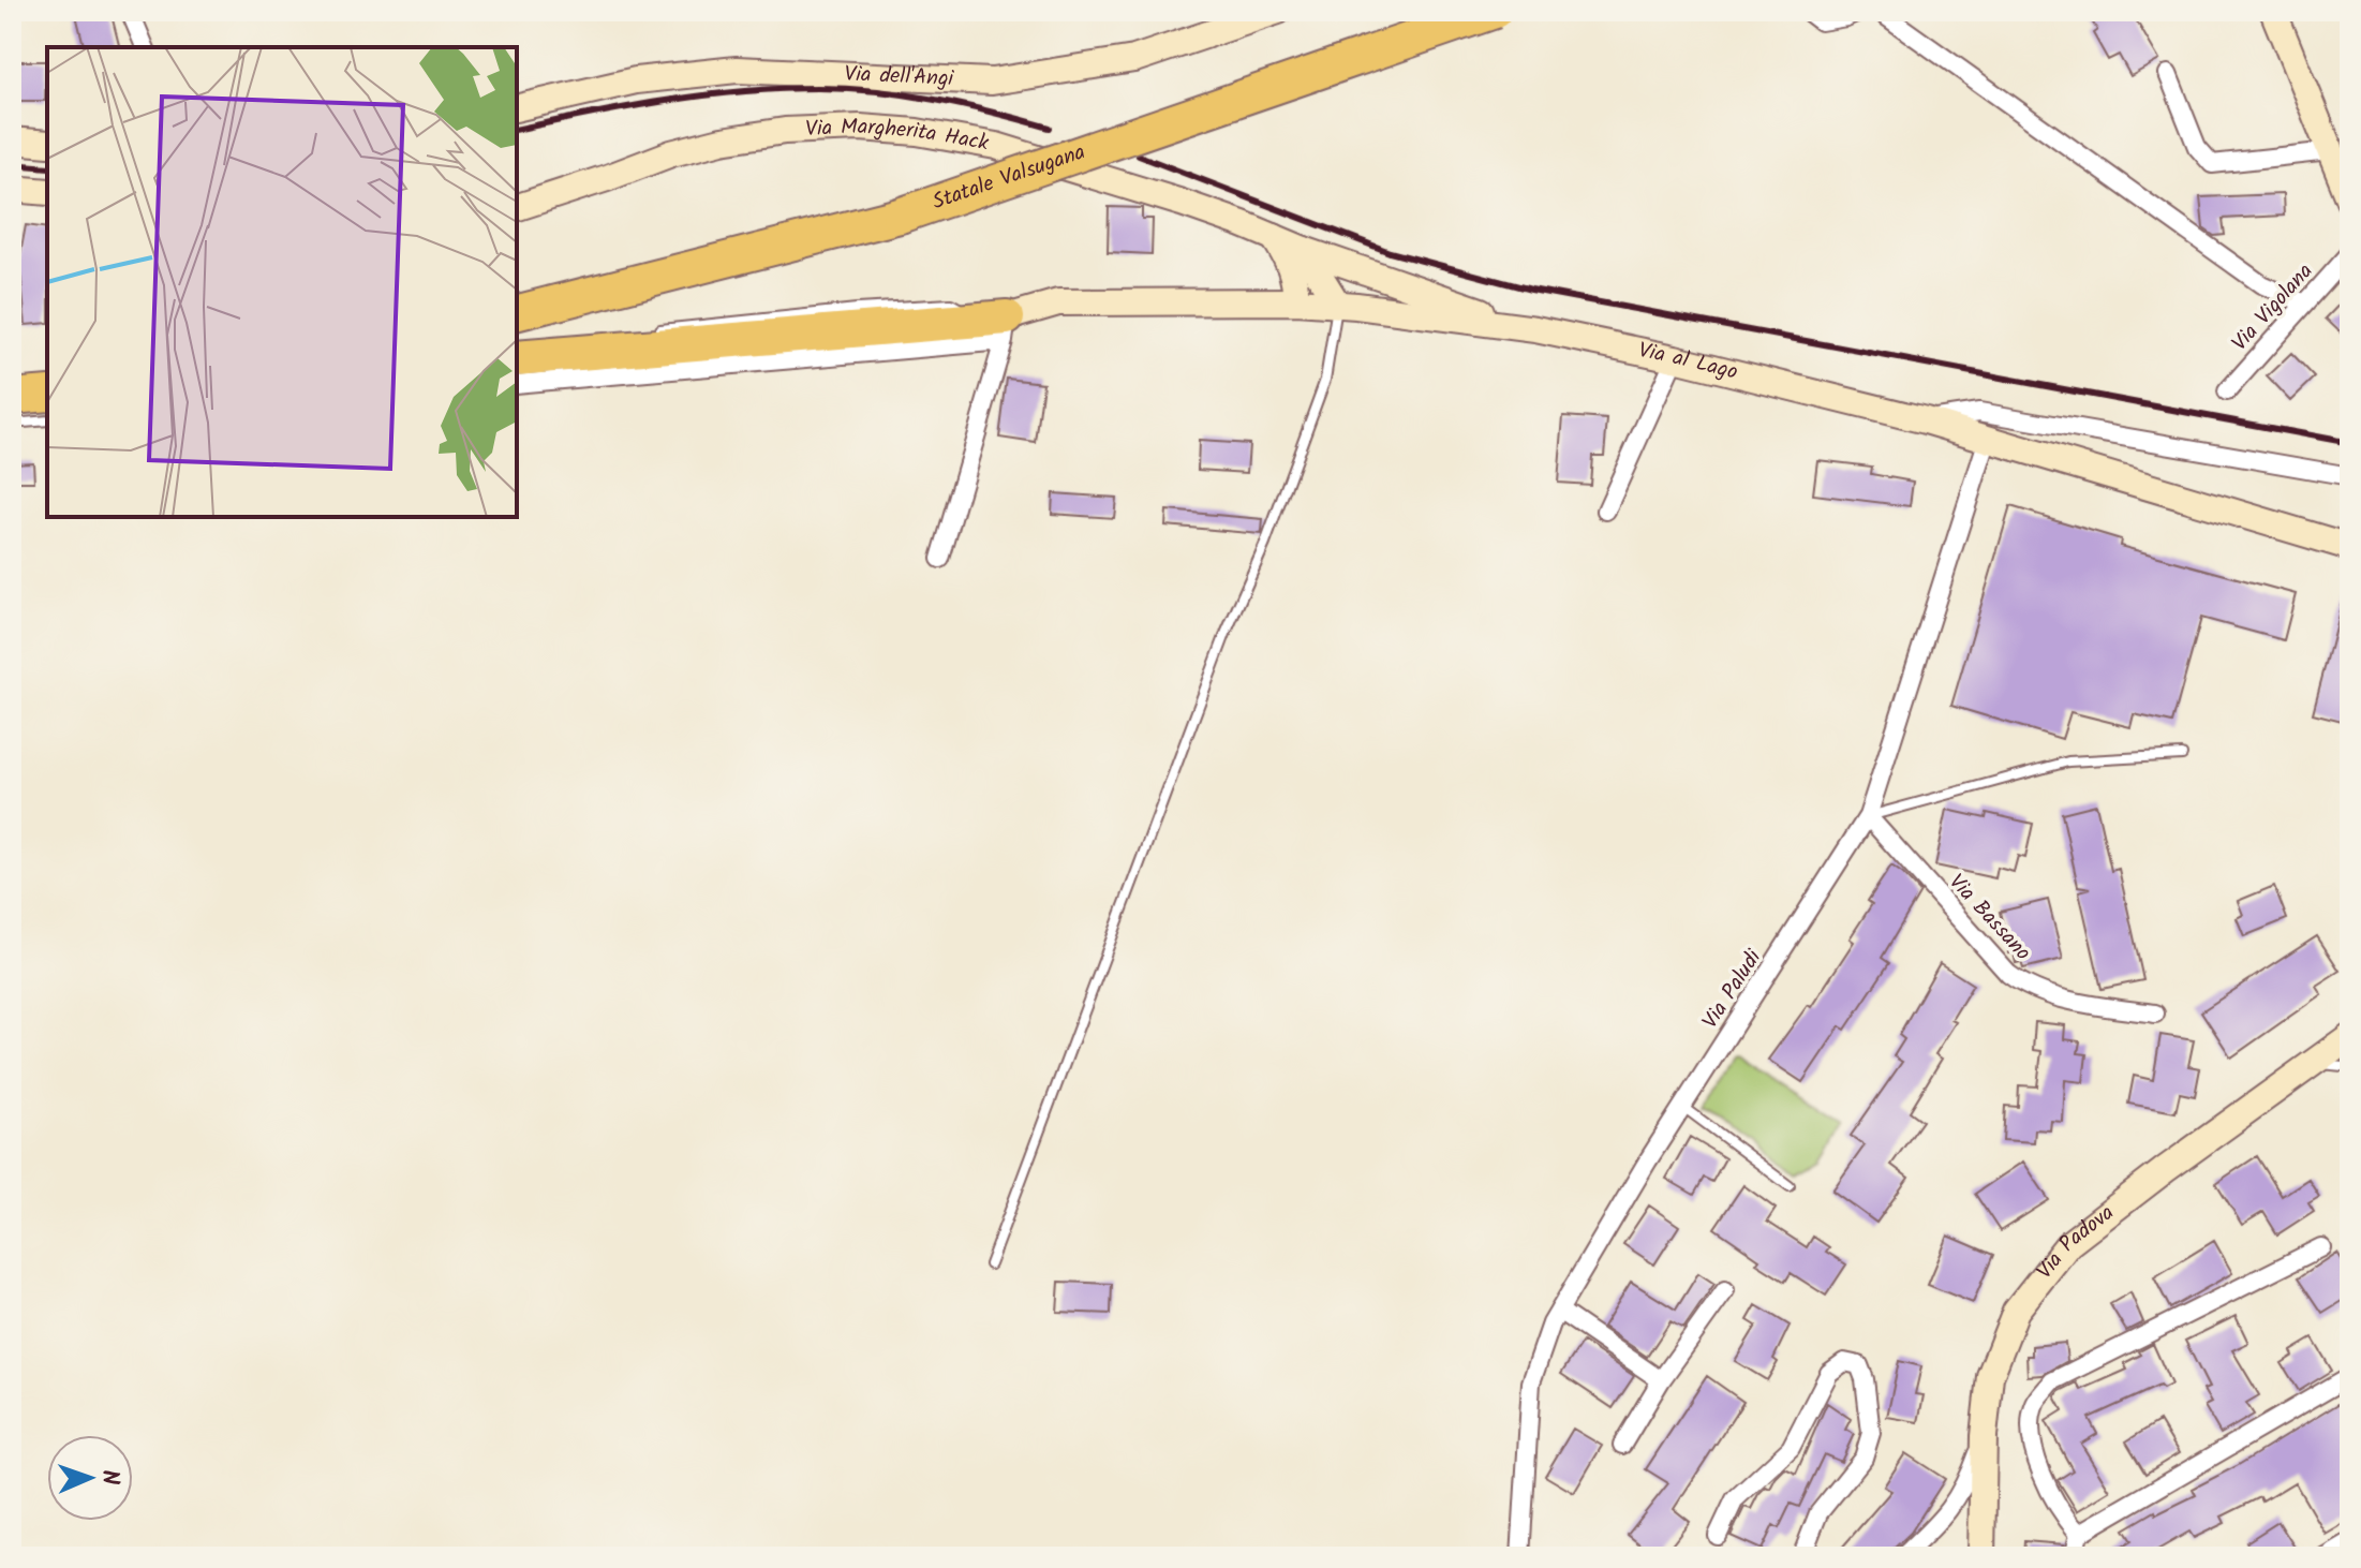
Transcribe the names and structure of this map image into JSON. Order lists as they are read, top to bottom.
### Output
{
  "streets": {
    "highway": ["Statale Valsugana"],
    "main road": [
      "Via dell'Angi",
      "Via Margherita Hack",
      "Via al Lago",
      "Via Padova"
    ],
    "street": ["Via Vigolana", "Via Bassano", "Via Paludi"]
  },
  "crossings": [
    ["Via Margherita Hack", "Via al Lago"],
    ["Via al Lago", "Via Paludi"],
    ["Via Bassano", "Via Paludi"]
  ],
  "north": "right"
}
